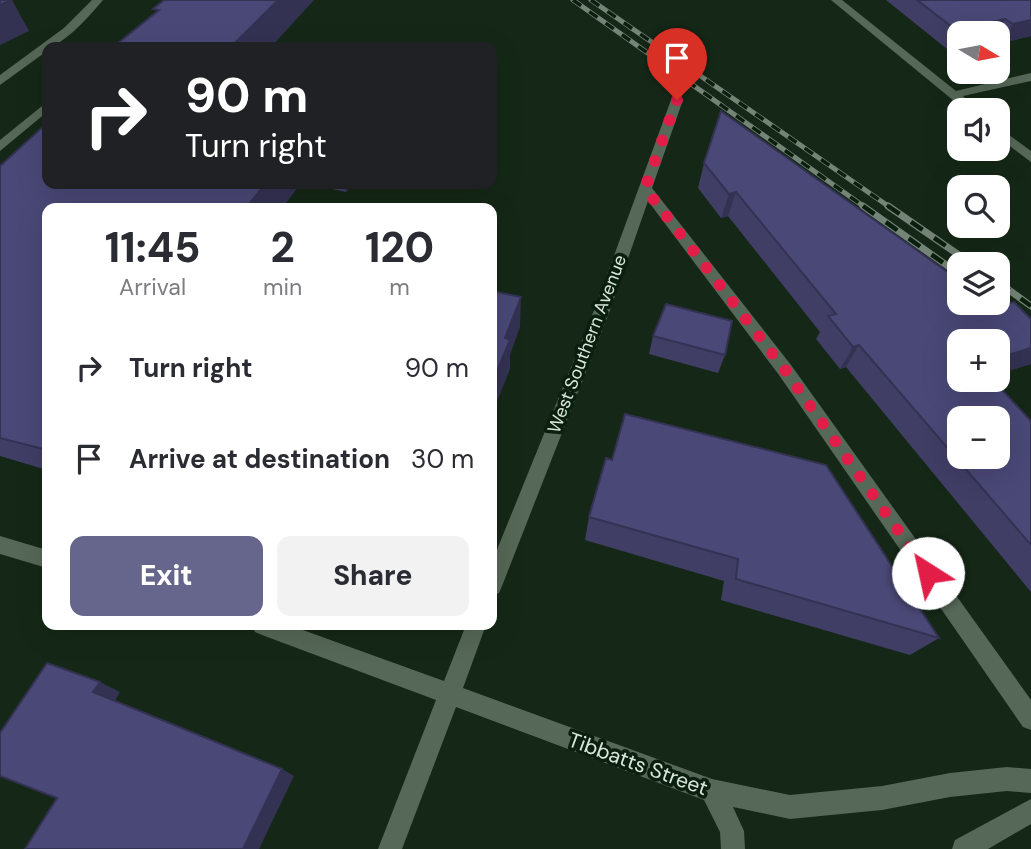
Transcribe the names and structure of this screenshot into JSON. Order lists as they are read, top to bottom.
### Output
{
  "streets": {
    "street": ["West Southern Avenue", "Tibbatts Street"]
  },
  "north": "right",
  "page": {
    "map_buttons": ["+", "−"],
    "turn": ["90 m", "Turn right"],
    "eta": [
      "11:45",
      "Arrival",
      "2",
      "min",
      "120",
      "m"
    ],
    "list": [
      {
        "name": "Turn right",
        "value": "90 m"
      },
      {
        "name": "Arrive at destination",
        "value": "30 m"
      }
    ],
    "buttons": ["Exit", "Share"]
  }
}
